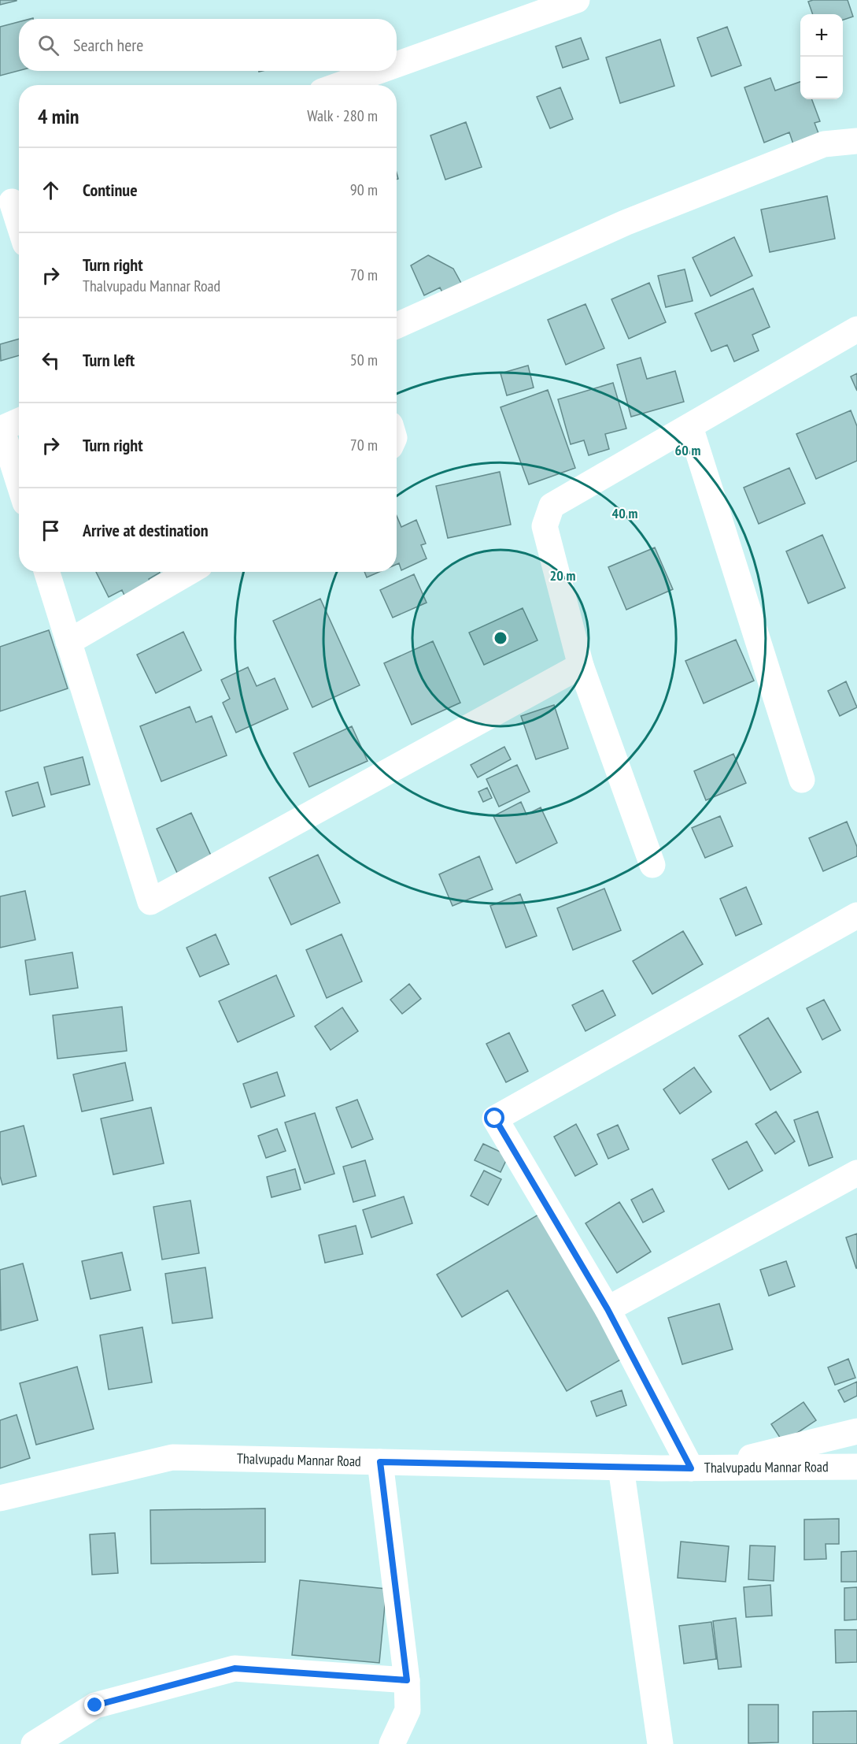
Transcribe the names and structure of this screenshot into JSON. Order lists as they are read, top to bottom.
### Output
{
  "streets": {
    "street": ["Thalvupadu Mannar Road"]
  },
  "page": {
    "map_buttons": ["+", "−"],
    "search": "Search here",
    "heading": ["4 min", "Walk · 280 m"],
    "list": [
      ["Continue", "90 m"],
      ["Turn right", "Thalvupadu Mannar Road", "70 m"],
      ["Turn left", "50 m"],
      ["Turn right", "70 m"],
      "Arrive at destination"
    ]
  },
  "rings": ["60 m", "40 m", "20 m"]
}
